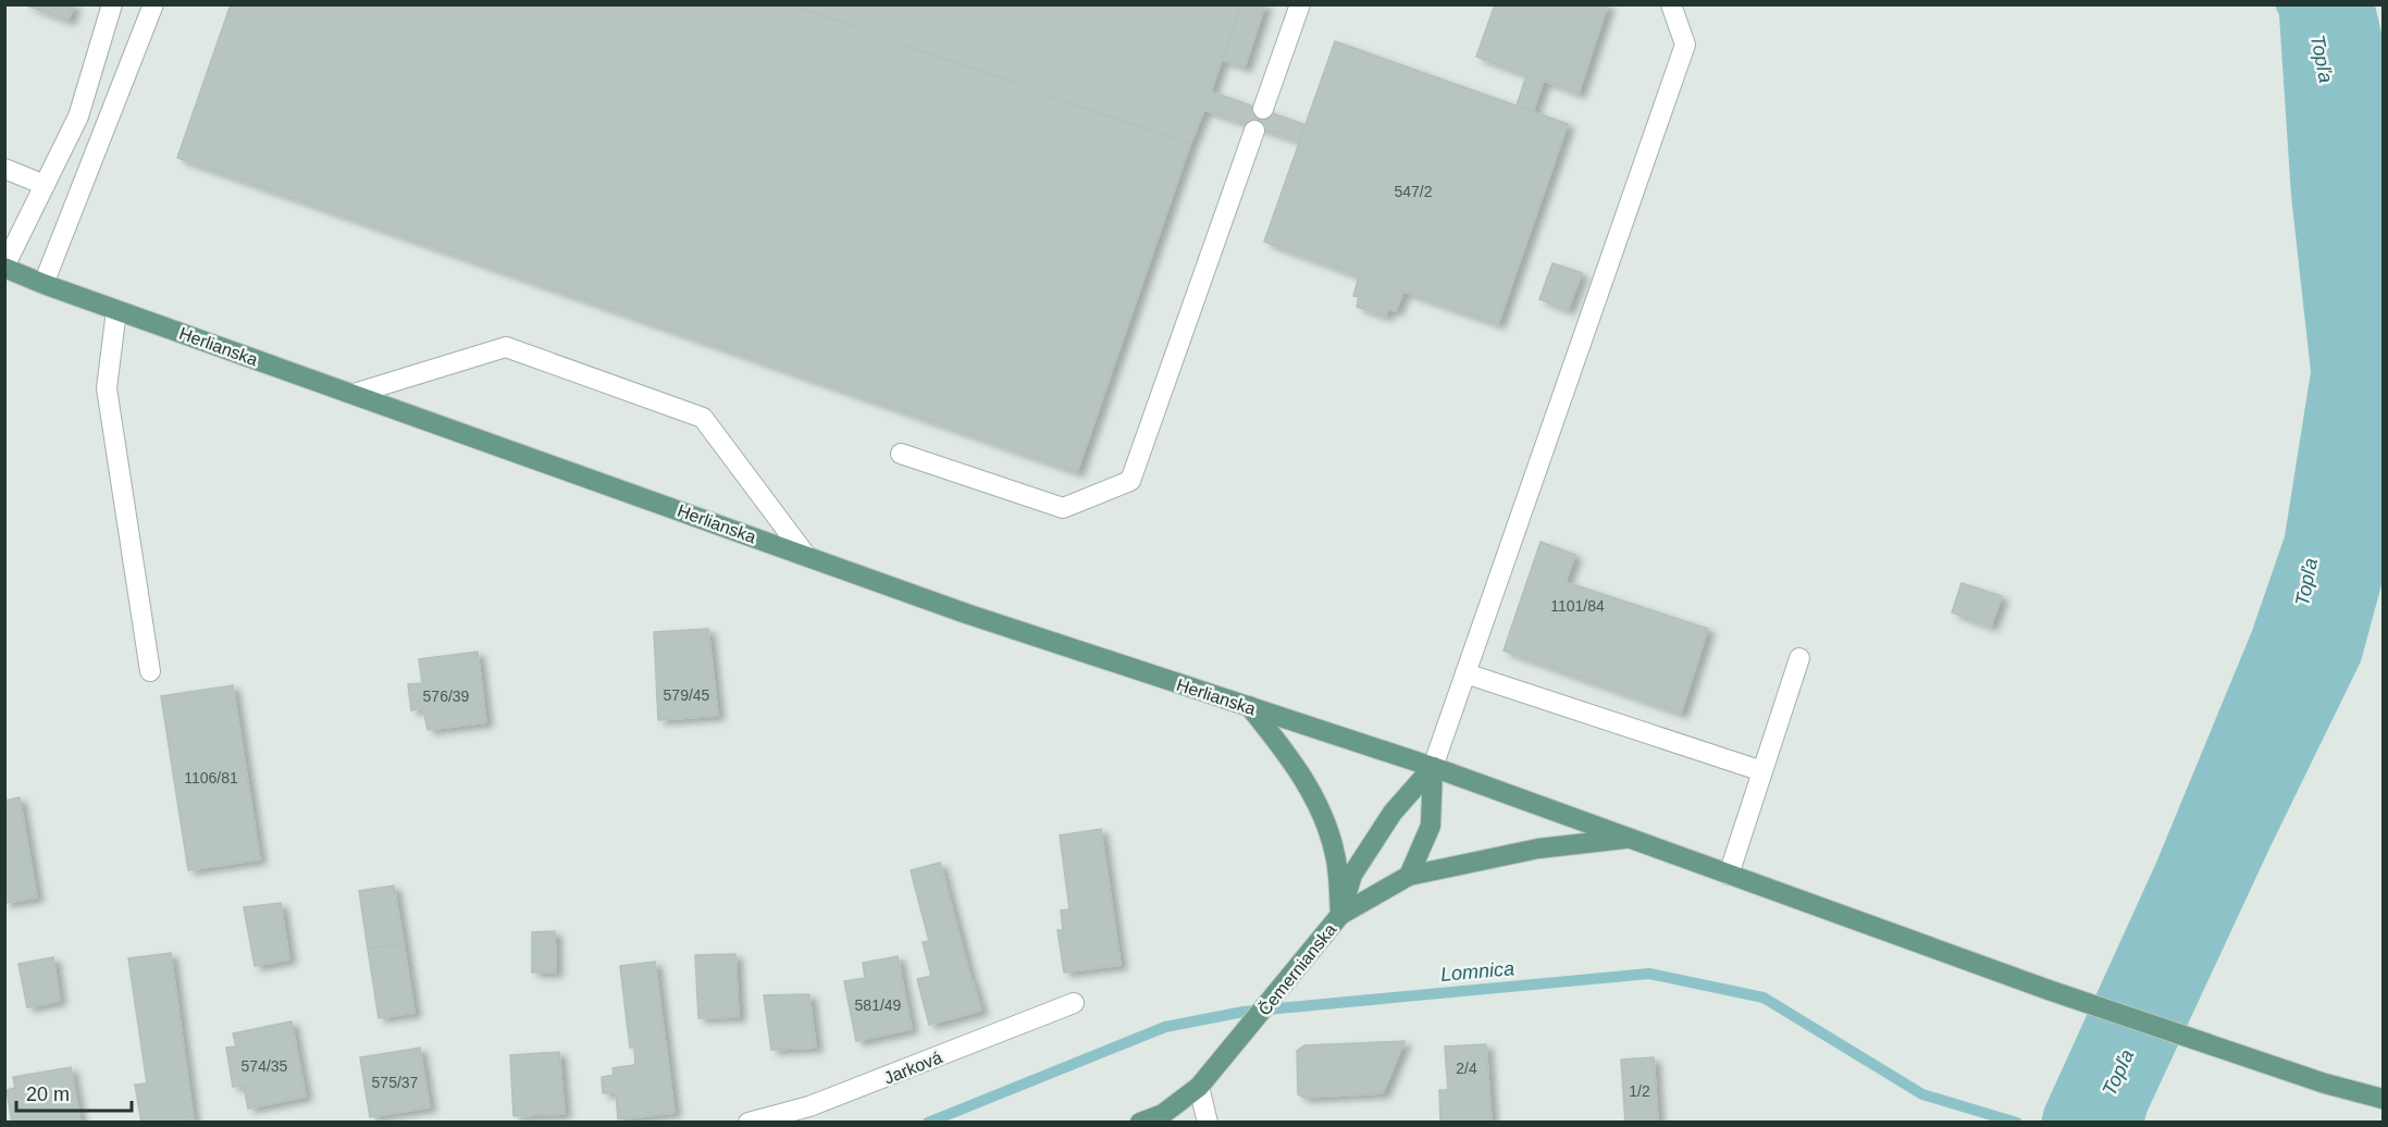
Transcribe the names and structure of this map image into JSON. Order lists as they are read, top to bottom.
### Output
{
  "streets": {
    "main road": ["Herlianska", "Čemernianska"],
    "street": ["Jarková"]
  },
  "crossings": [
    ["Herlianska", "Čemernianska"]
  ],
  "water": ["Topľa", "Lomnica"],
  "house_numbers": [
    "547/2",
    "1101/84",
    "579/45",
    "576/39",
    "1106/81",
    "581/49",
    "574/35",
    "2/4",
    "575/37",
    "1/2"
  ],
  "scale_bar": "20 m"
}
